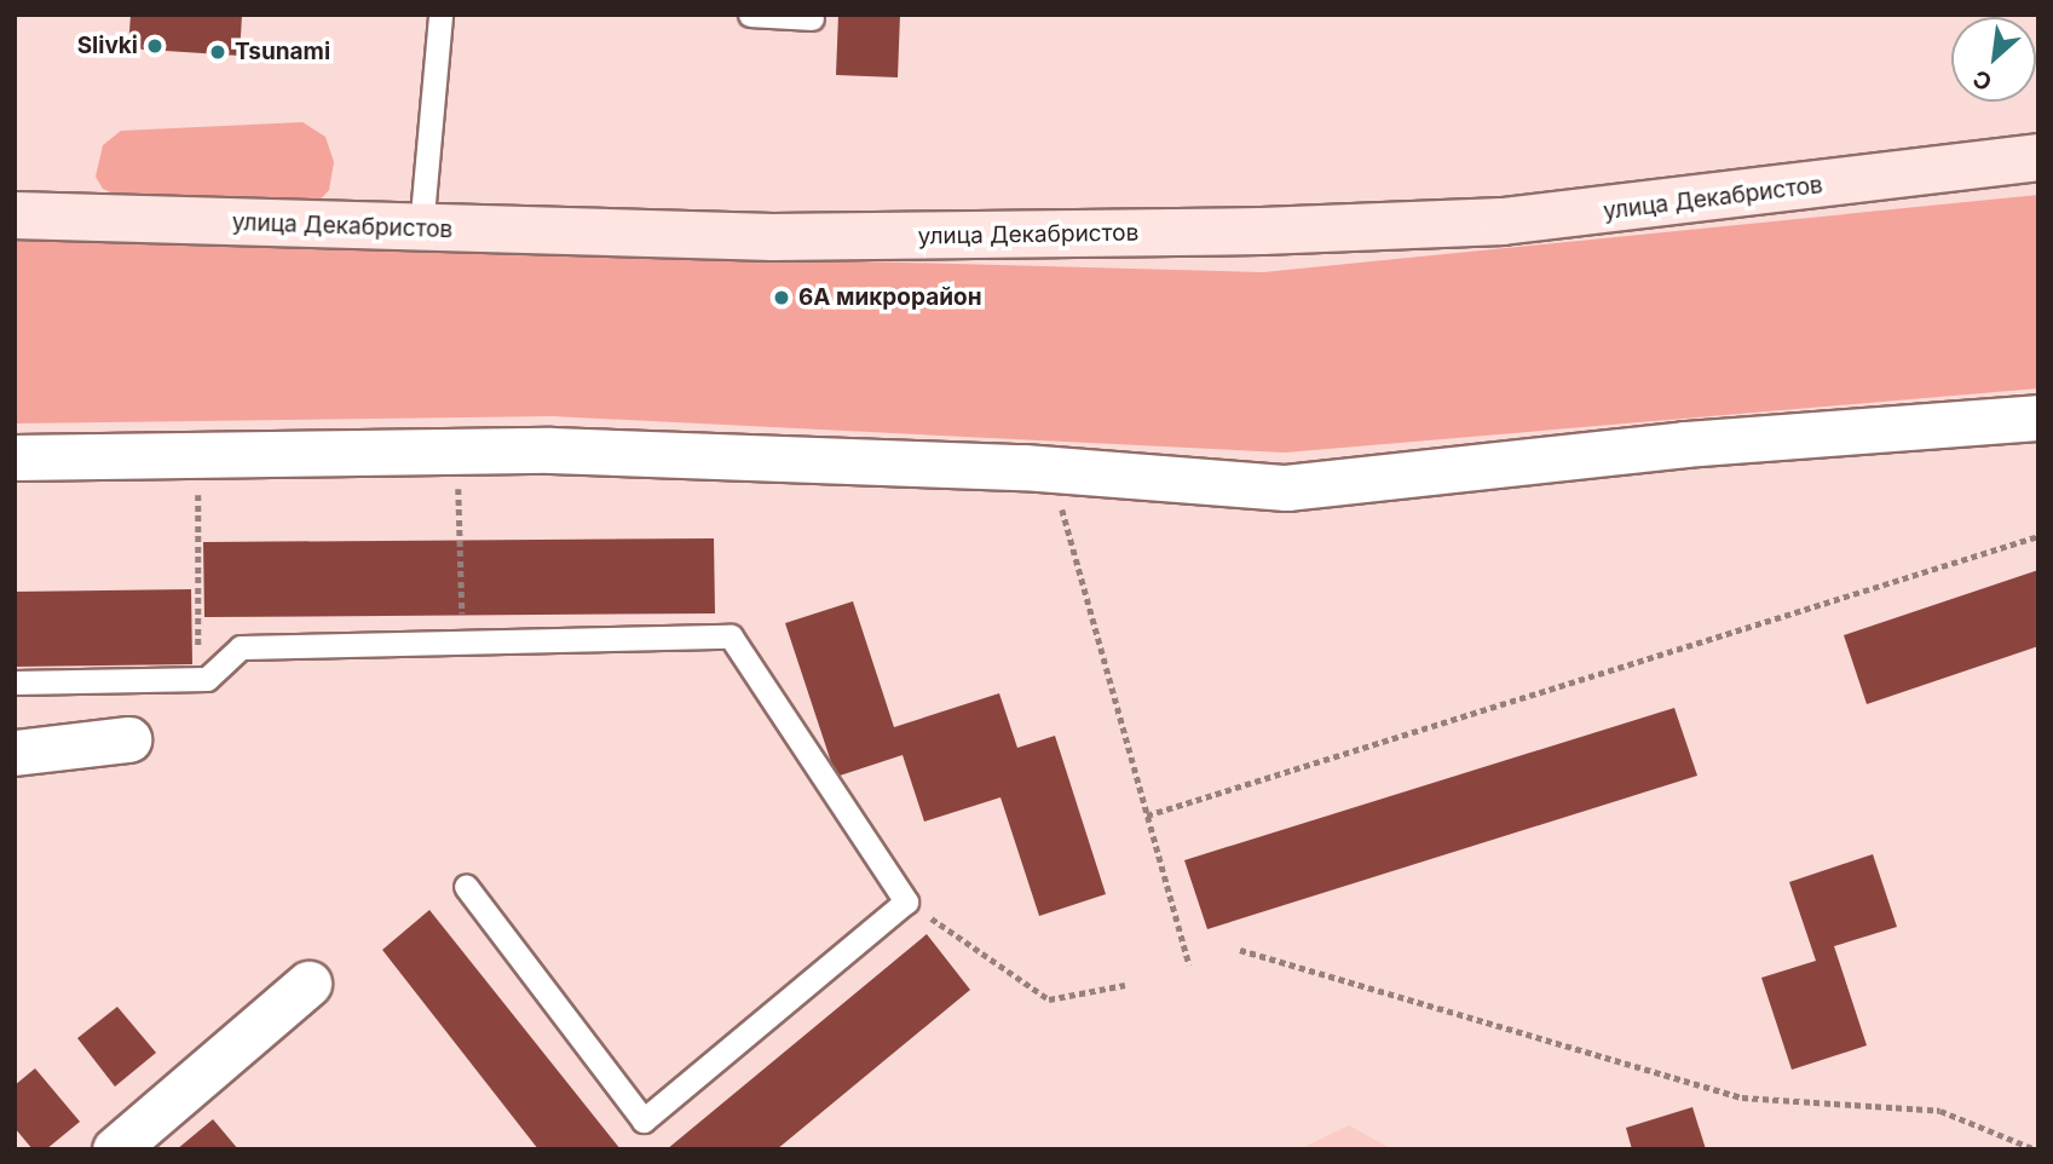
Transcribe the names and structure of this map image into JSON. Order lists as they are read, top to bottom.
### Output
{
  "streets": {
    "street": ["улица Декабристов"]
  },
  "places": ["Slivki", "Tsunami", "6А микрорайон"],
  "north": "bottom left"
}
